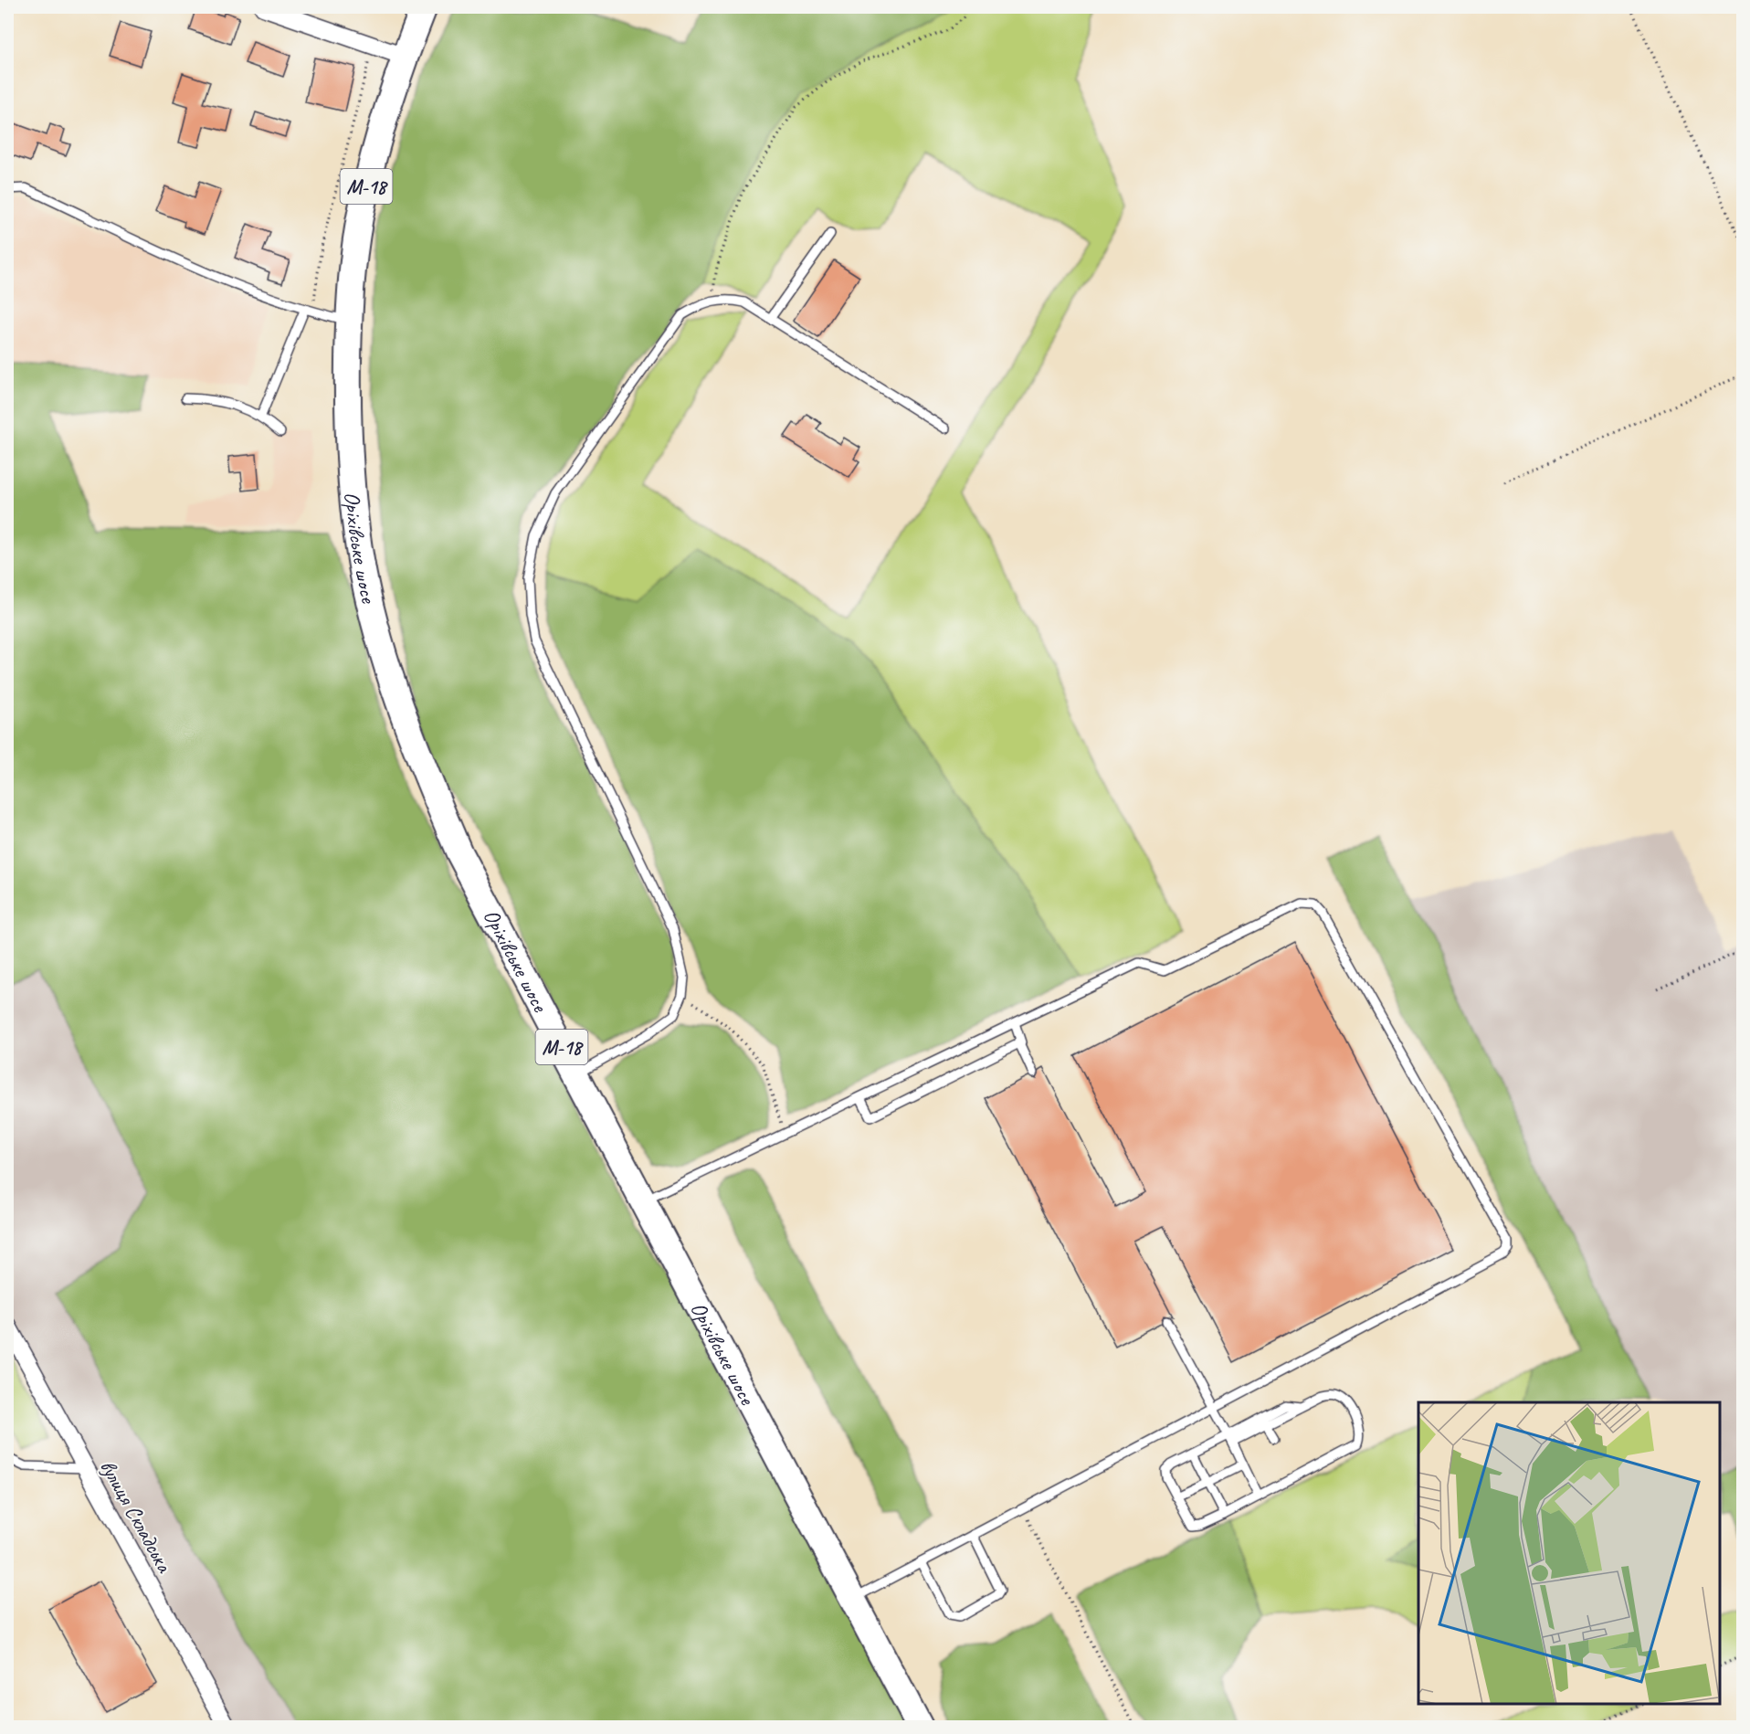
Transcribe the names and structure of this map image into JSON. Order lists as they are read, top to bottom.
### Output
{
  "streets": {
    "highway": ["М-18", "Оріхівське шосе"],
    "street": ["вулиця Складська"]
  },
  "crossings": [
    ["М-18", "Оріхівське шосе"]
  ]
}
